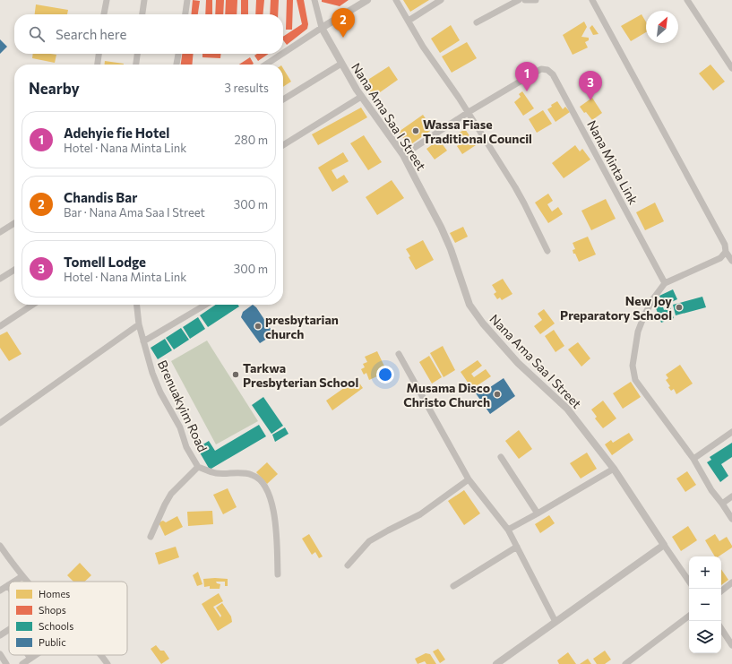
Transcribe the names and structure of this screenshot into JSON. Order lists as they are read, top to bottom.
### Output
{
  "streets": {
    "street": ["Nana Ama Saa I Street", "Nana Minta Link", "Brenuakyim Road"]
  },
  "crossings": [
    ["Nana Ama Saa I Street", "Nana Minta Link"]
  ],
  "places": [
    "Wassa Fiase Traditional Council",
    "New Joy Preparatory School",
    "presbytarian church",
    "Tarkwa Presbyterian School",
    "Musama Disco Christo Church"
  ],
  "legend": [
    "Homes",
    "Shops",
    "Schools",
    "Public"
  ],
  "north": "top right",
  "page": {
    "pins": ["2", "1", "3"],
    "search": "Search here",
    "heading": ["Nearby", "3 results"],
    "list": [
      {
        "mark": "1",
        "name": "Adehyie fie Hotel",
        "note": "Hotel · Nana Minta Link",
        "value": "280 m"
      },
      {
        "mark": "2",
        "name": "Chandis Bar",
        "note": "Bar · Nana Ama Saa I Street",
        "value": "300 m"
      },
      {
        "mark": "3",
        "name": "Tomell Lodge",
        "note": "Hotel · Nana Minta Link",
        "value": "300 m"
      }
    ],
    "map_buttons": ["+", "−"]
  }
}
